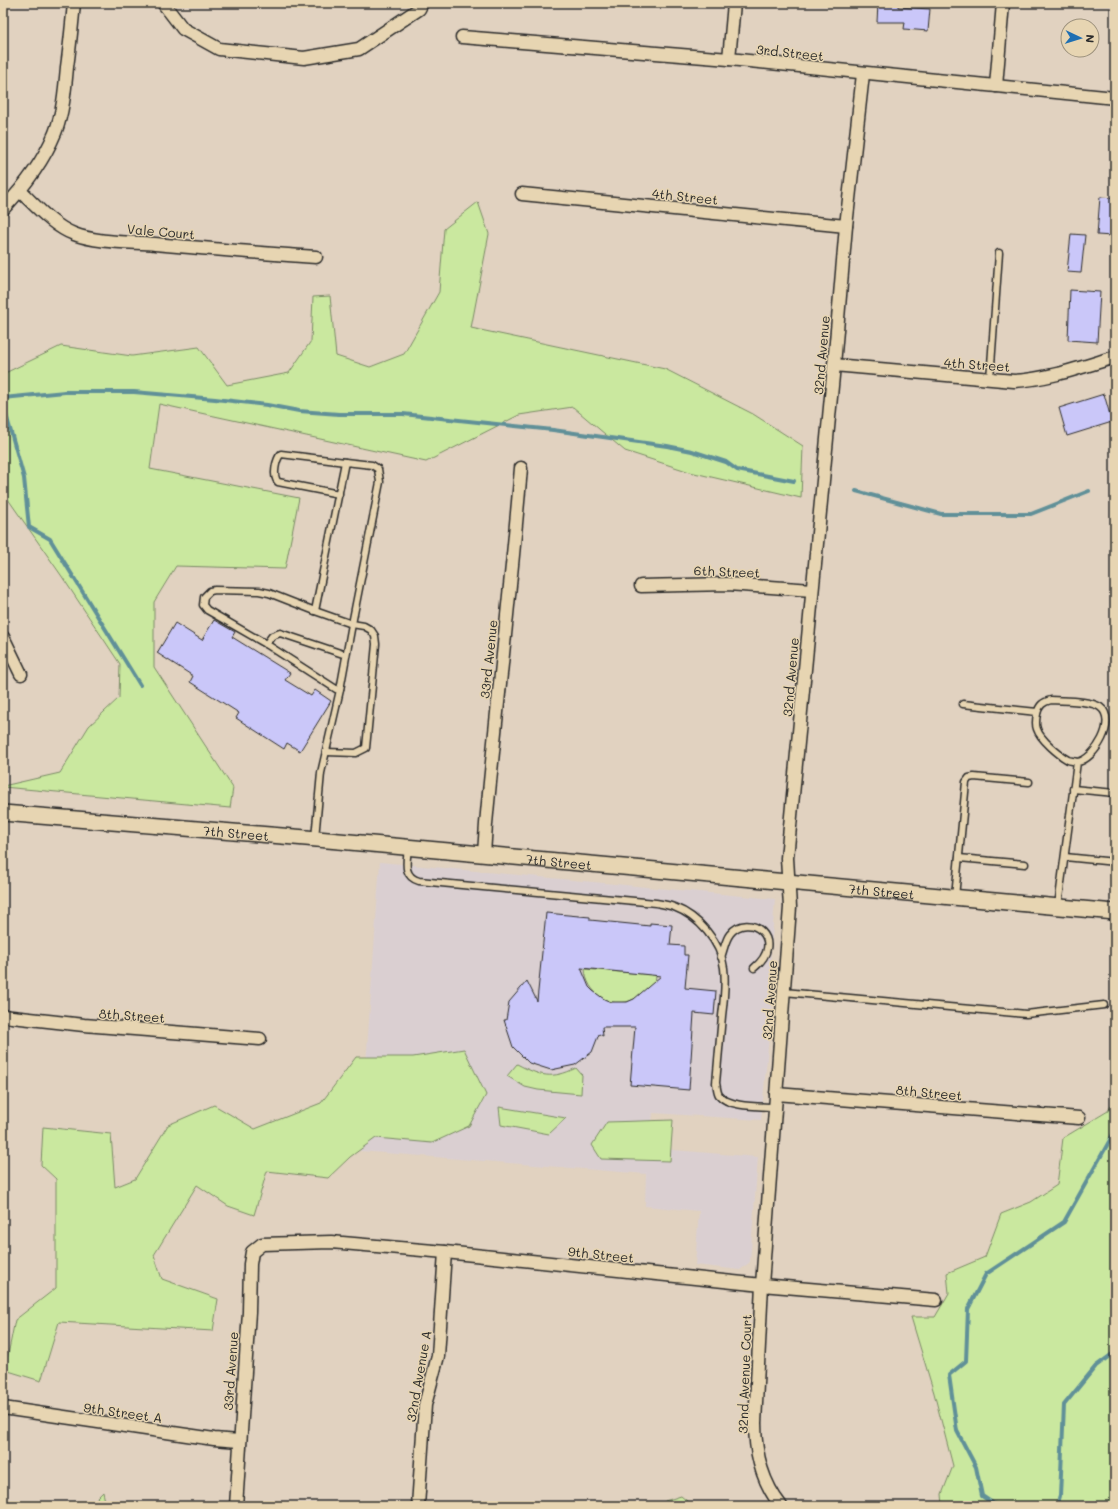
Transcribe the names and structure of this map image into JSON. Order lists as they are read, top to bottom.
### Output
{
  "streets": {
    "street": [
      "3rd Street",
      "4th Street",
      "Vale Court",
      "32nd Avenue",
      "6th Street",
      "33rd Avenue",
      "7th Street",
      "8th Street",
      "9th Street",
      "32nd Avenue Court",
      "32nd Avenue A",
      "9th Street A"
    ]
  },
  "crossings": [
    ["3rd Street", "32nd Avenue"],
    ["4th Street", "32nd Avenue"],
    ["32nd Avenue", "6th Street"],
    ["32nd Avenue", "7th Street"],
    ["32nd Avenue", "8th Street"],
    ["32nd Avenue", "9th Street"],
    ["32nd Avenue", "32nd Avenue Court"],
    ["33rd Avenue", "7th Street"],
    ["33rd Avenue", "9th Street"],
    ["33rd Avenue", "9th Street A"],
    ["9th Street", "32nd Avenue Court"],
    ["9th Street", "32nd Avenue A"]
  ],
  "north": "right"
}
